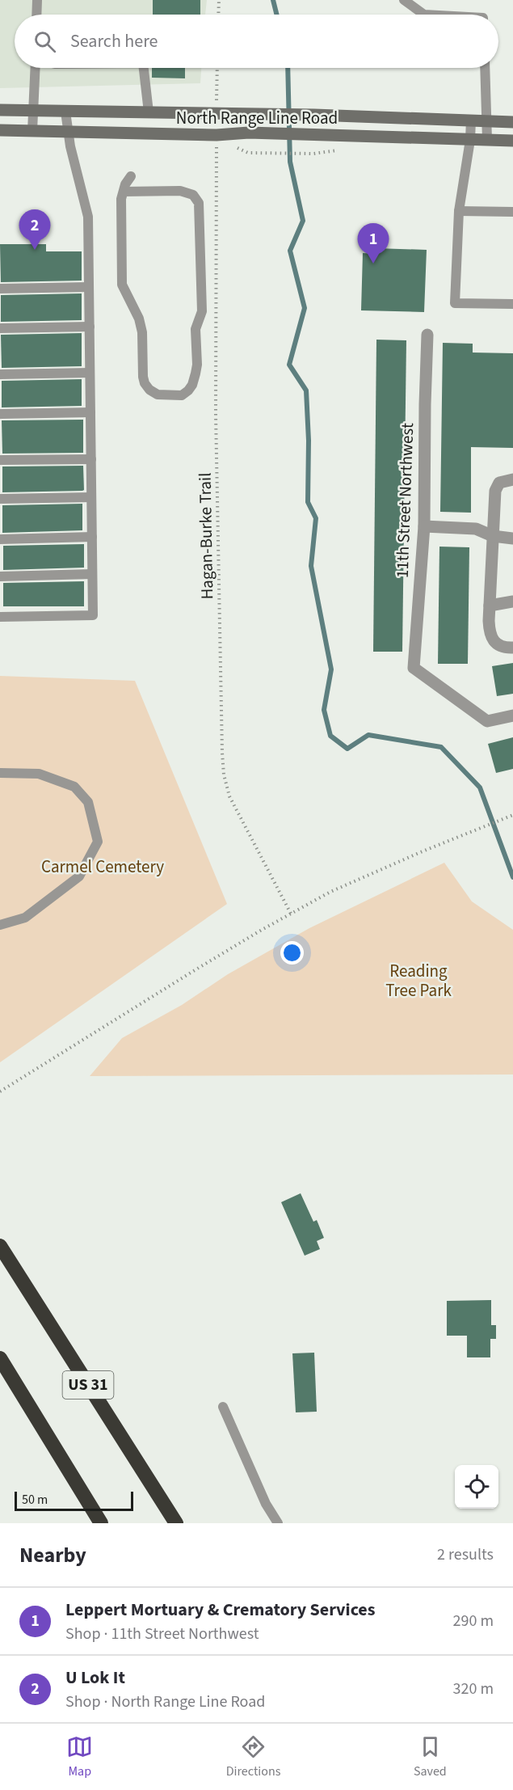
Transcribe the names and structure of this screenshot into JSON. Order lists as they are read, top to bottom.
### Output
{
  "streets": {
    "highway": ["US 31"],
    "main road": ["North Range Line Road"],
    "street": ["11th Street Northwest"],
    "path": ["Hagan-Burke Trail"]
  },
  "parks": ["Carmel Cemetery", "Reading Tree Park"],
  "scale_bar": "50 m",
  "page": {
    "search": "Search here",
    "pins": ["2", "1"],
    "scale": "50 m",
    "heading": ["Nearby", "2 results"],
    "list": [
      {
        "mark": "1",
        "name": "Leppert Mortuary & Crematory Services",
        "note": "Shop · 11th Street Northwest",
        "value": "290 m"
      },
      {
        "mark": "2",
        "name": "U Lok It",
        "note": "Shop · North Range Line Road",
        "value": "320 m"
      }
    ],
    "nav": ["Map", "Directions", "Saved"]
  }
}
